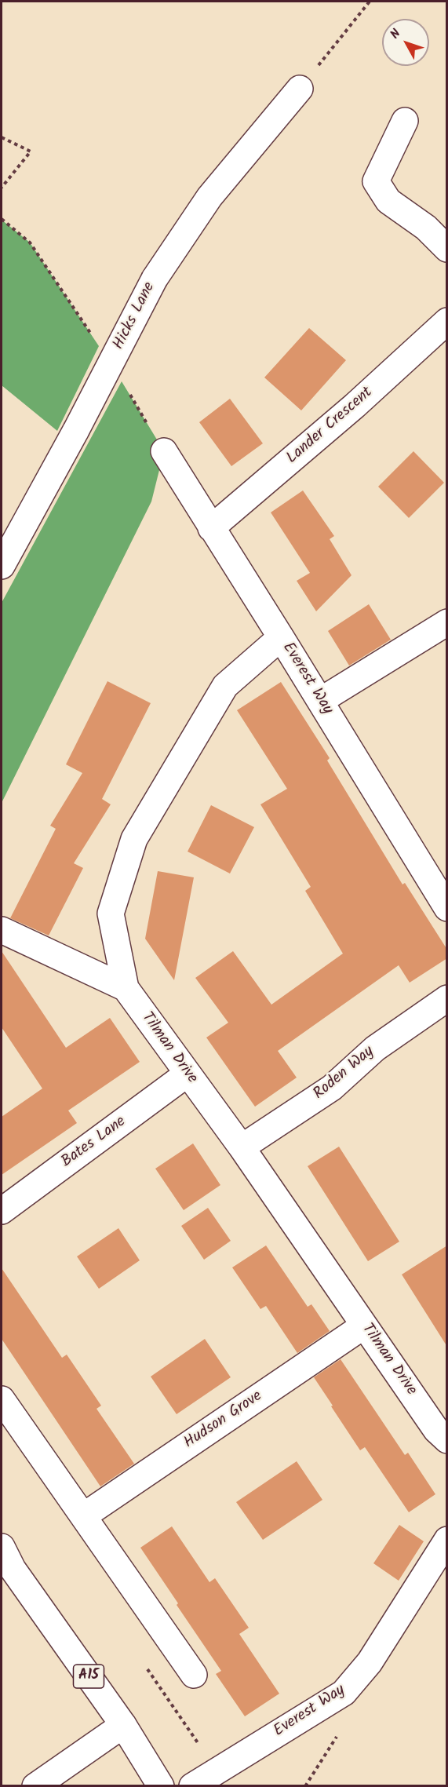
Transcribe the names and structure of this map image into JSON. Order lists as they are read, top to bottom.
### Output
{
  "streets": {
    "street": [
      "Hicks Lane",
      "Lander Crescent",
      "Everest Way",
      "Tilman Drive",
      "Roden Way",
      "Bates Lane",
      "Hudson Grove",
      "A15"
    ]
  },
  "crossings": [
    ["Lander Crescent", "Everest Way"],
    ["Everest Way", "Tilman Drive"],
    ["Tilman Drive", "Roden Way"],
    ["Tilman Drive", "Bates Lane"],
    ["Tilman Drive", "Hudson Grove"]
  ],
  "north": "top left"
}
